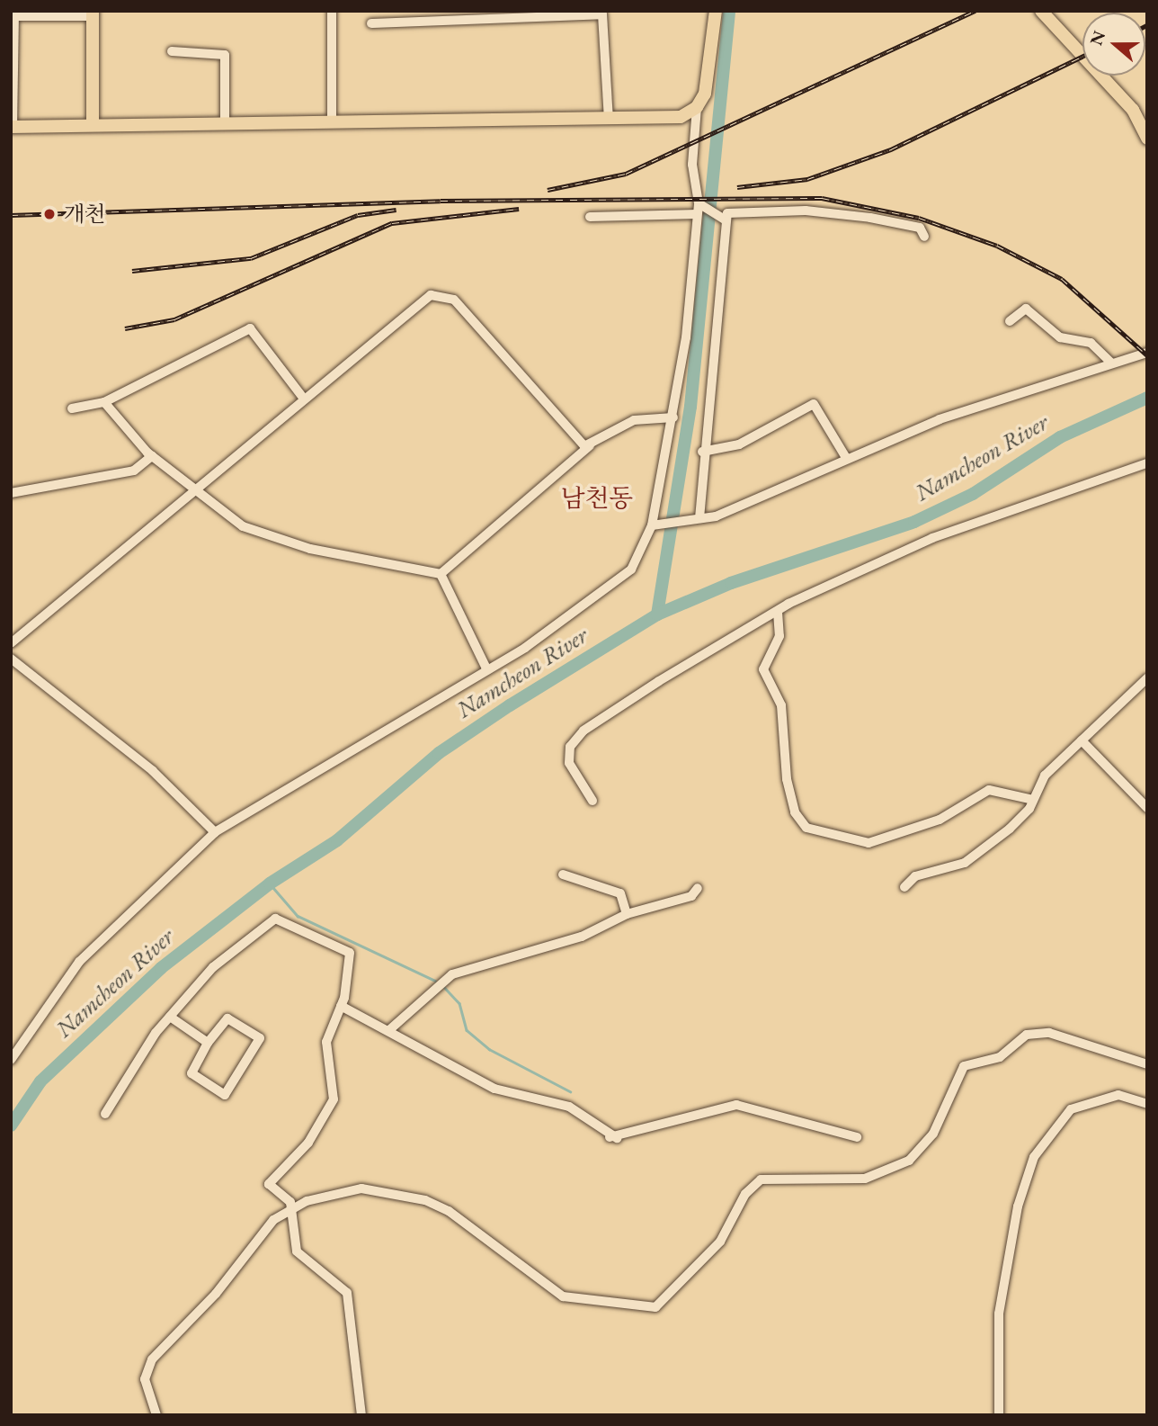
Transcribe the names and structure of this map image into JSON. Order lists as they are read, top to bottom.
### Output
{
  "districts": ["남천동"],
  "water": ["Namcheon River"],
  "places": ["개천"],
  "north": "left"
}
